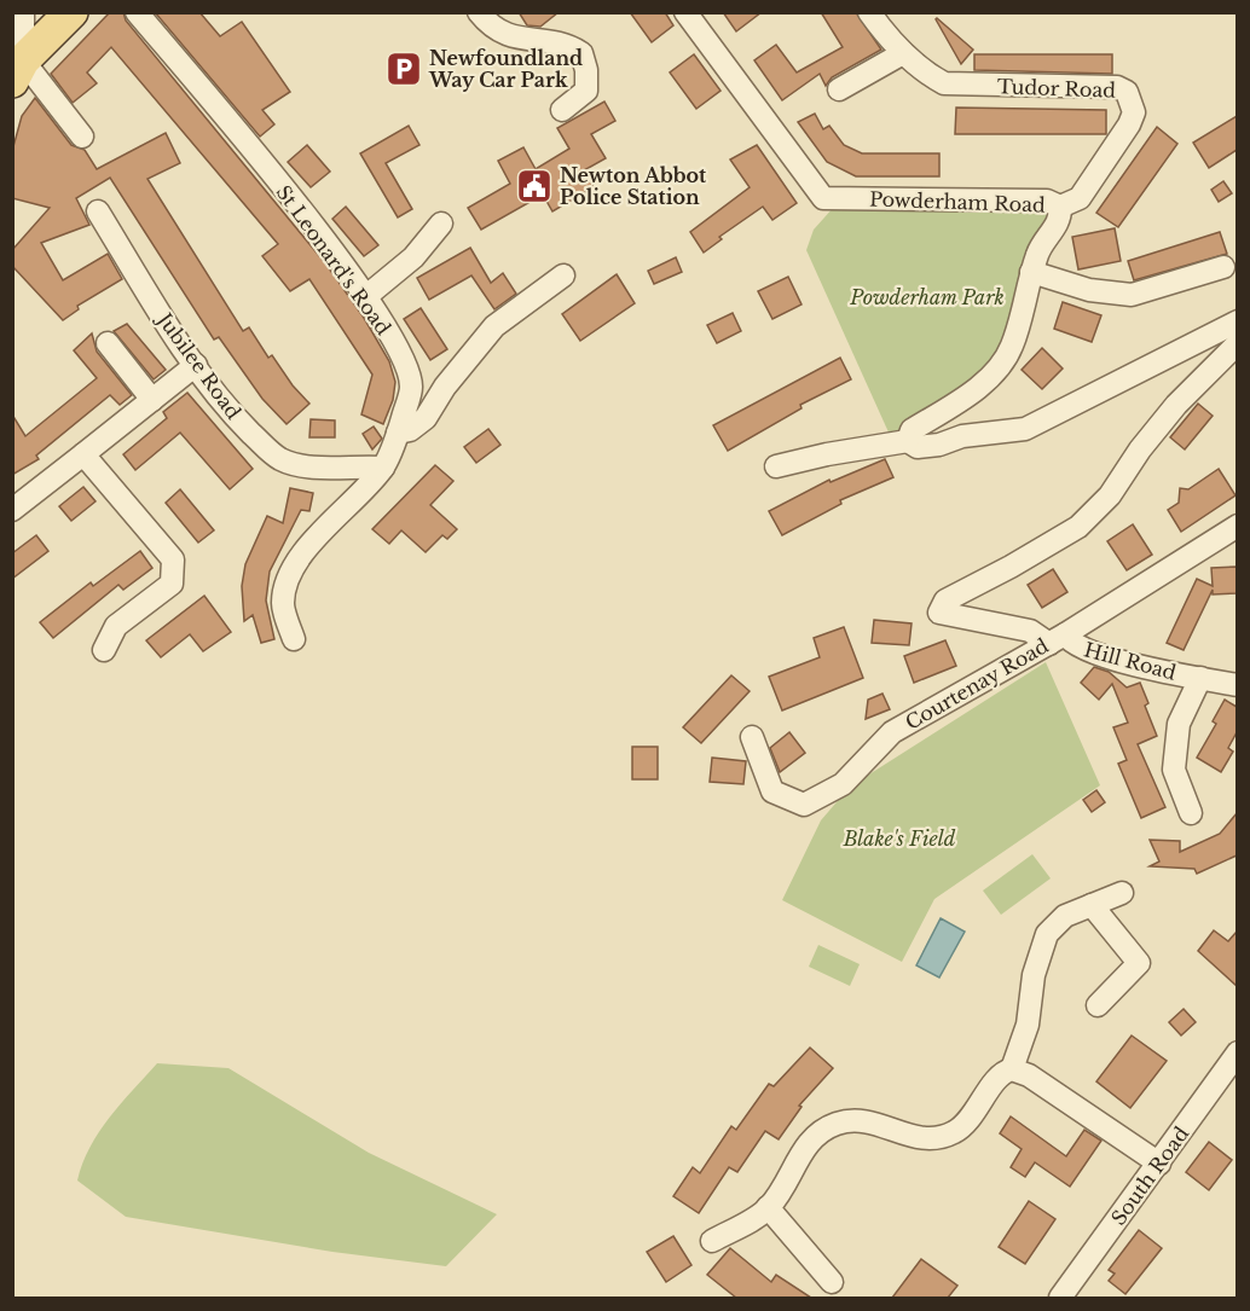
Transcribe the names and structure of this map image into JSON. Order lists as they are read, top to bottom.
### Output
{
  "streets": {
    "street": [
      "Tudor Road",
      "Powderham Road",
      "St Leonard's Road",
      "Jubilee Road",
      "Hill Road",
      "Courtenay Road",
      "South Road"
    ]
  },
  "crossings": [
    ["Tudor Road", "Powderham Road"],
    ["St Leonard's Road", "Jubilee Road"],
    ["Hill Road", "Courtenay Road"]
  ],
  "parks": ["Powderham Park", "Blake's Field"],
  "places": {
    "parking": ["Newfoundland Way Car Park"],
    "public building": ["Newton Abbot Police Station"]
  }
}
